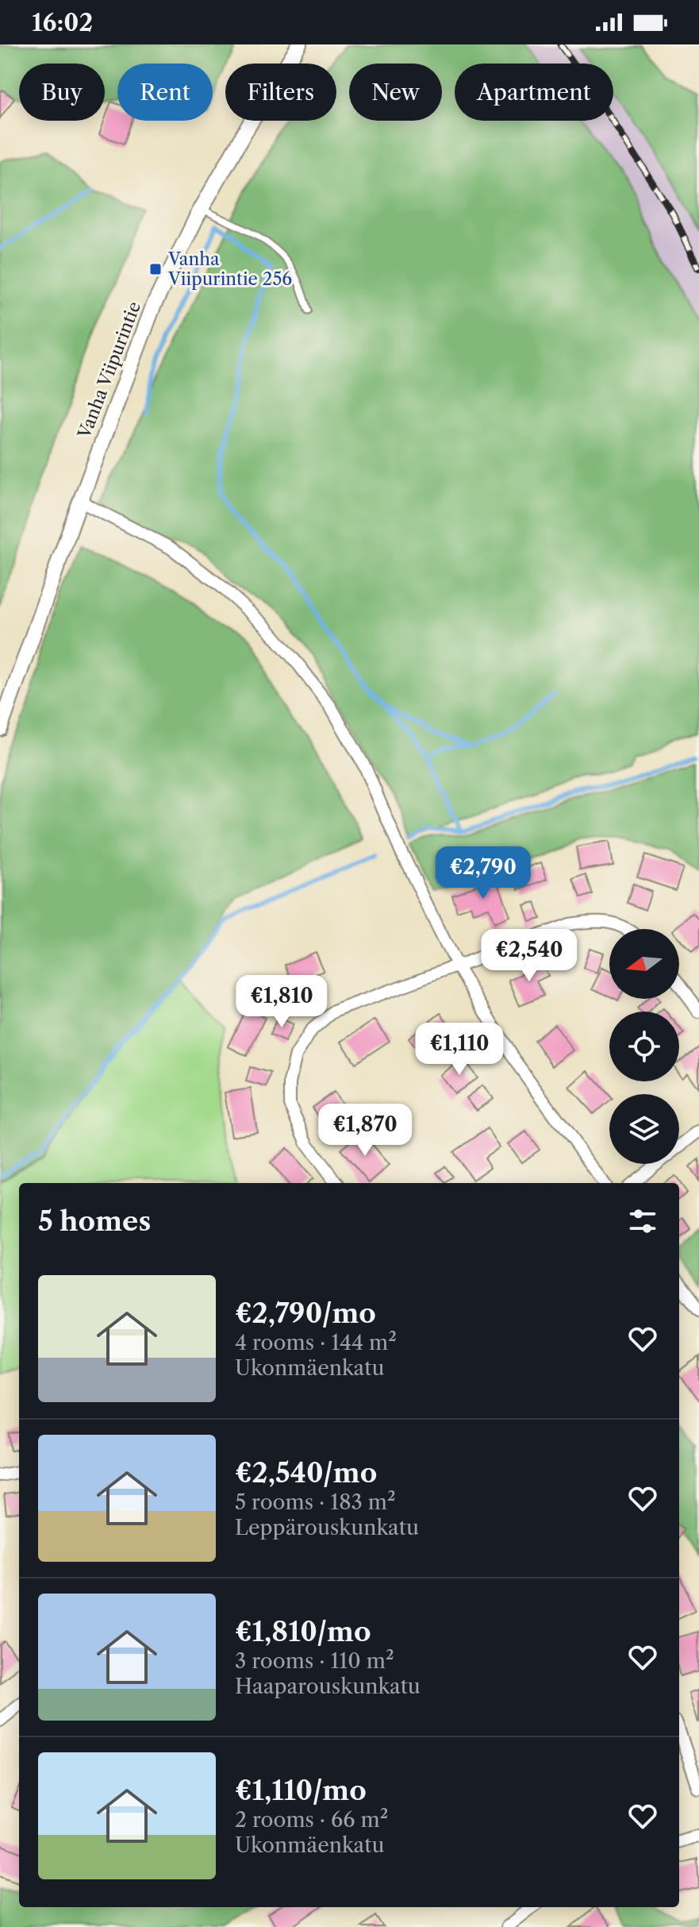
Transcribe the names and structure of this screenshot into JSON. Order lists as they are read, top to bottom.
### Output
{
  "streets": {
    "street": ["Vanha Viipurintie"]
  },
  "places": {
    "transit": ["Vanha Viipurintie 256"]
  },
  "north": "left",
  "page": {
    "status": "16:02",
    "chip": [
      "Buy",
      "Rent",
      "Filters",
      "New",
      "Apartment"
    ],
    "price": [
      "€2,790",
      "€2,540",
      "€1,810",
      "€1,110",
      "€1,870"
    ],
    "heading": "5 homes",
    "list": [
      {
        "name": "€2,790/mo",
        "note": "4 rooms · 144 m² · Ukonmäenkatu"
      },
      {
        "name": "€2,540/mo",
        "note": "5 rooms · 183 m² · Leppärouskunkatu"
      },
      {
        "name": "€1,810/mo",
        "note": "3 rooms · 110 m² · Haaparouskunkatu"
      },
      {
        "name": "€1,110/mo",
        "note": "2 rooms · 66 m² · Ukonmäenkatu"
      }
    ]
  }
}
